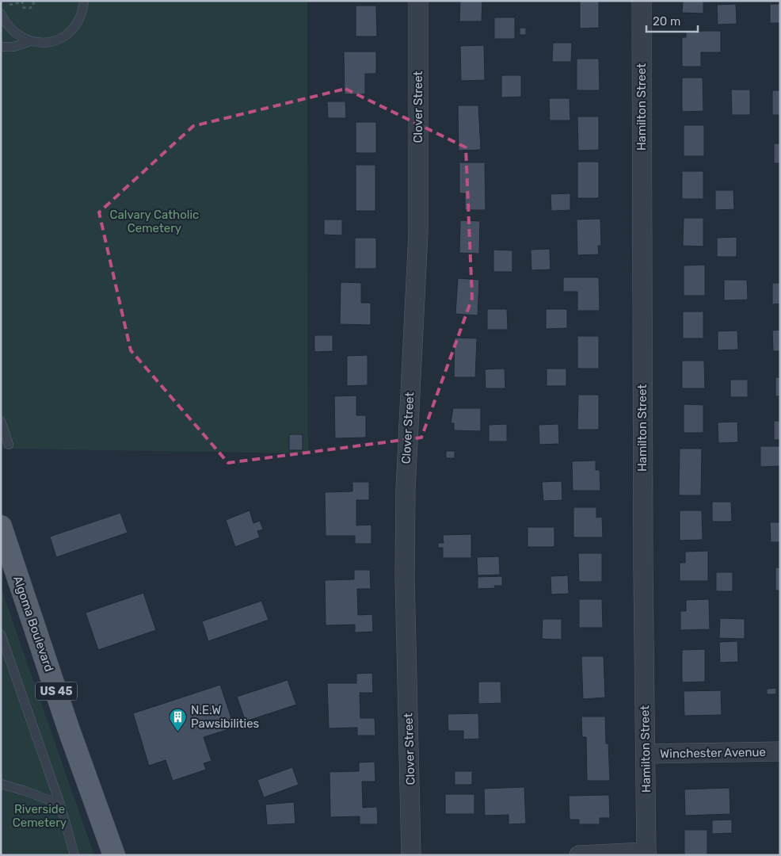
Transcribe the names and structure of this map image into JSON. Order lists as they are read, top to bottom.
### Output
{
  "streets": {
    "main road": ["Algoma Boulevard", "US 45"],
    "street": ["Clover Street", "Hamilton Street", "Winchester Avenue"]
  },
  "crossings": [
    ["Hamilton Street", "Winchester Avenue"]
  ],
  "parks": ["Calvary Catholic Cemetery", "Riverside Cemetery"],
  "places": {
    "building": ["N.E.W Pawsibilities"]
  },
  "scale_bar": "20 m"
}
